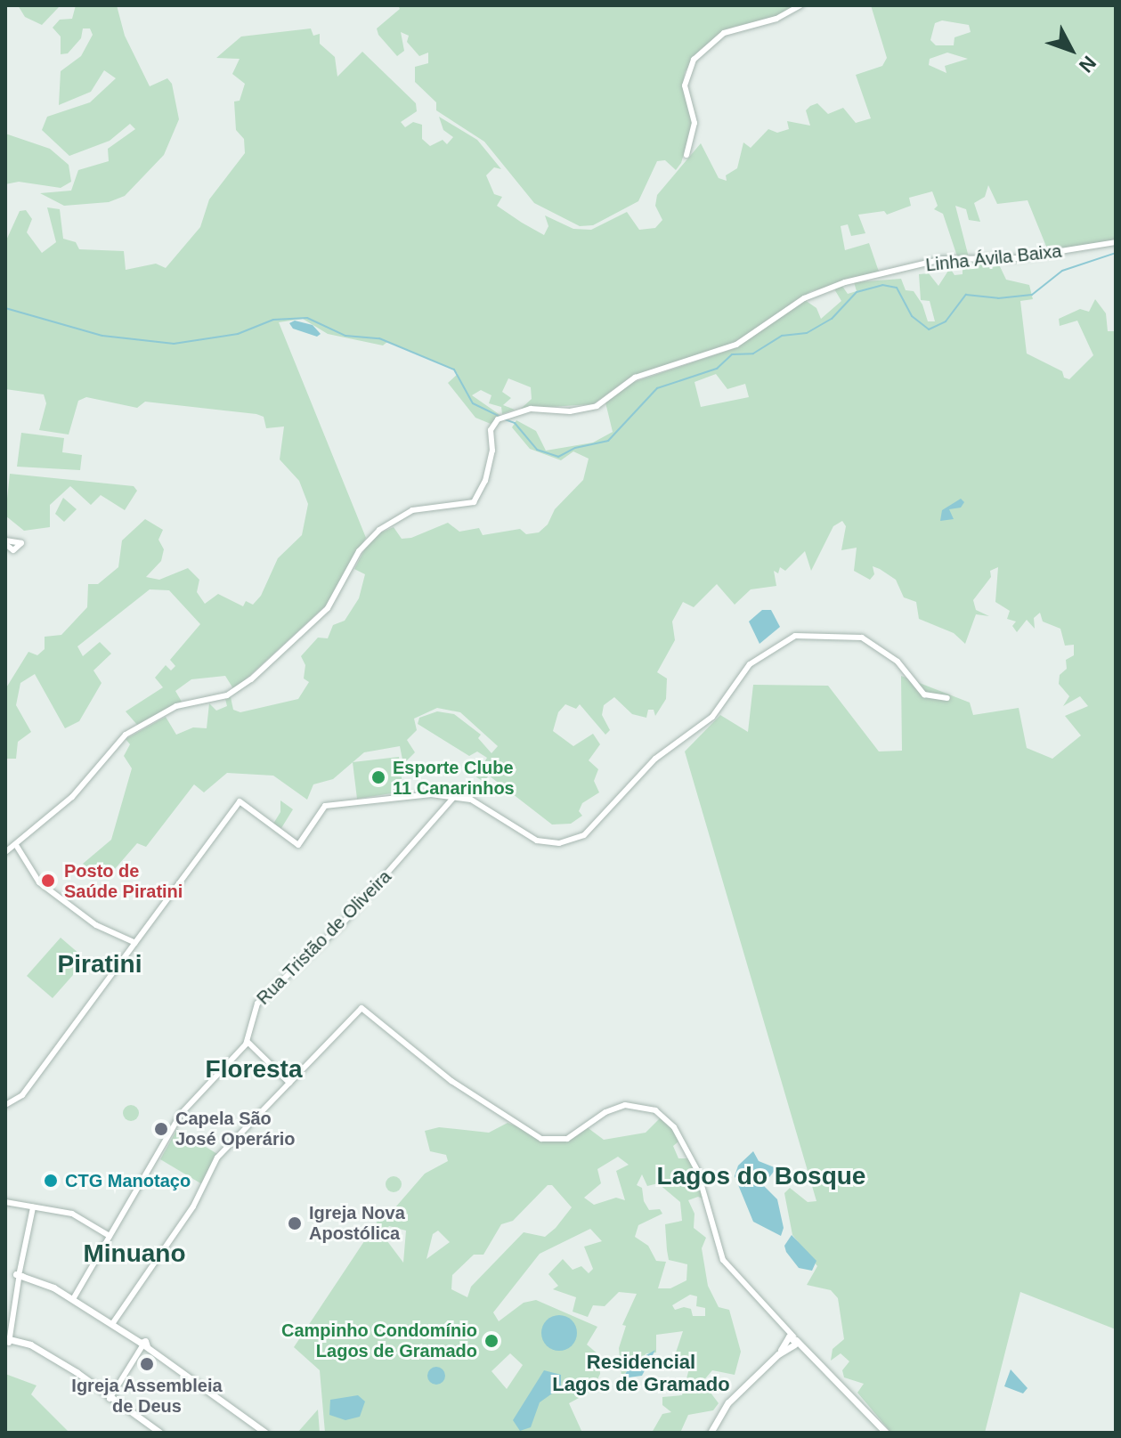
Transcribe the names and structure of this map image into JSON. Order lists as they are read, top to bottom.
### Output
{
  "streets": {
    "street": ["Linha Ávila Baixa", "Rua Tristão de Oliveira"]
  },
  "districts": [
    "Piratini",
    "Floresta",
    "Lagos do Bosque",
    "Minuano",
    "Residencial Lagos de Gramado"
  ],
  "places": [
    "Esporte Clube 11 Canarinhos",
    "Posto de Saúde Piratini",
    "Capela São José Operário",
    "CTG Manotaço",
    "Igreja Nova Apostólica",
    "Campinho Condomínio Lagos de Gramado",
    "Igreja Assembleia de Deus"
  ],
  "north": "bottom right"
}
